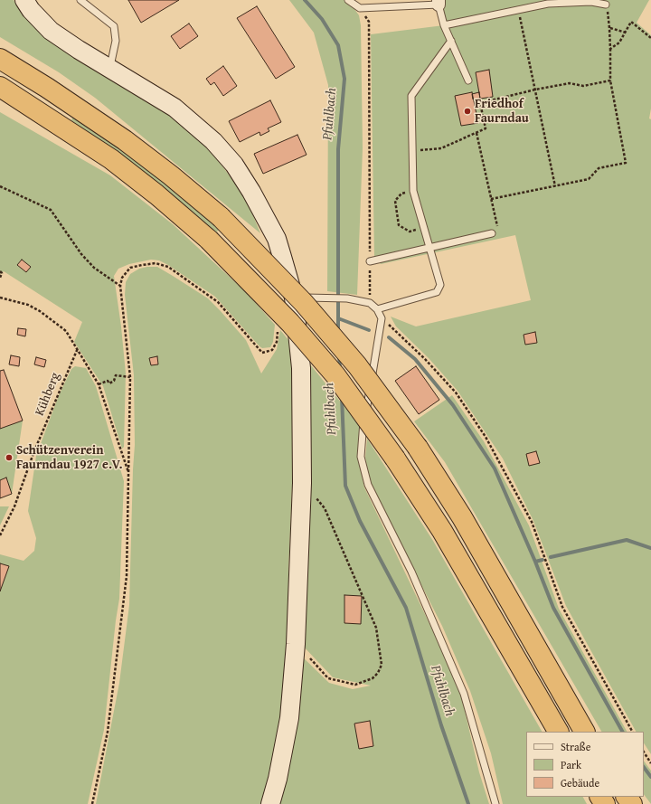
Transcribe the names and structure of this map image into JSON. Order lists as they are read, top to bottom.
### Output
{
  "streets": {
    "path": ["Kühberg"]
  },
  "water": ["Pfuhlbach"],
  "places": ["Friedhof Faurndau", "Schützenverein Faurndau 1927 e.V."],
  "legend": ["Straße", "Park", "Gebäude"]
}
